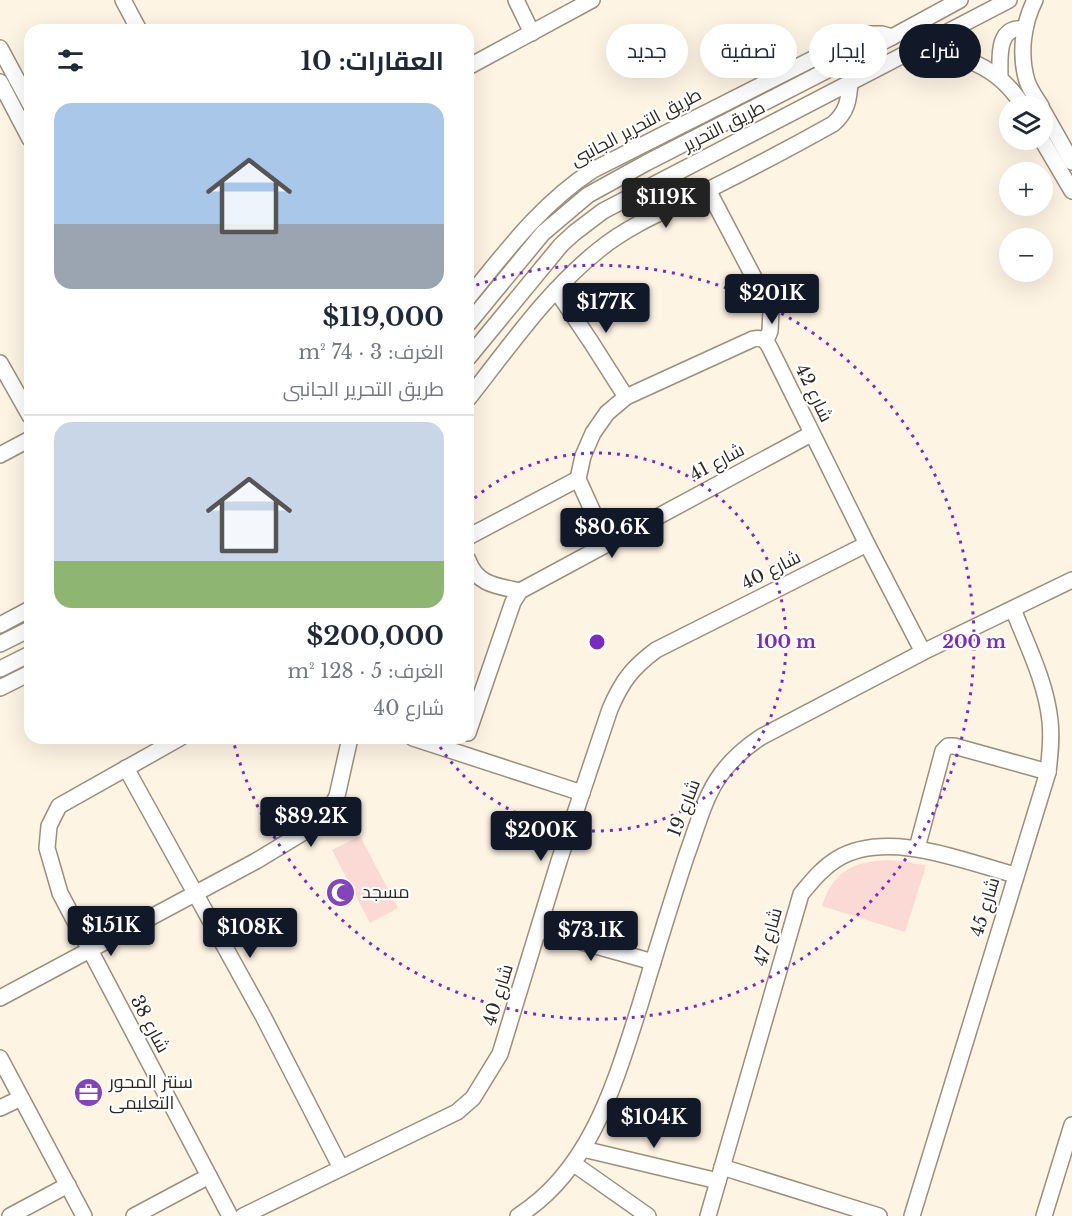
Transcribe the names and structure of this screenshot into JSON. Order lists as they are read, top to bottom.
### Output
{
  "streets": {
    "street": [
      "طريق التحرير",
      "طريق التحرير الجانبى",
      "شارع 42",
      "شارع 41",
      "شارع 40",
      "شارع 19",
      "شارع 45",
      "شارع 47",
      "شارع 38"
    ]
  },
  "crossings": [
    ["طريق التحرير", "طريق التحرير الجانبى"],
    ["شارع 42", "شارع 41"],
    ["شارع 42", "شارع 40"],
    ["شارع 42", "شارع 19"],
    ["شارع 19", "شارع 45"],
    ["شارع 45", "شارع 47"]
  ],
  "places": {
    "mosque": ["مسجد"],
    "office": ["سنتر المحور التعليمى"]
  },
  "page": {
    "chip": [
      "شراء",
      "إيجار",
      "تصفية",
      "جديد"
    ],
    "heading": "العقارات: 10",
    "map_buttons": ["+", "−"],
    "list": [
      {
        "name": "$119,000",
        "note": "الغرف: 3 · 74 m² · طريق التحرير الجانبى"
      },
      {
        "name": "$200,000",
        "note": "الغرف: 5 · 128 m² · شارع 40"
      }
    ],
    "price": [
      "$119K",
      "$201K",
      "$177K",
      "$80.6K",
      "$89.2K",
      "$200K",
      "$151K",
      "$108K",
      "$73.1K",
      "$104K"
    ]
  },
  "rings": ["100 m", "200 m"]
}
